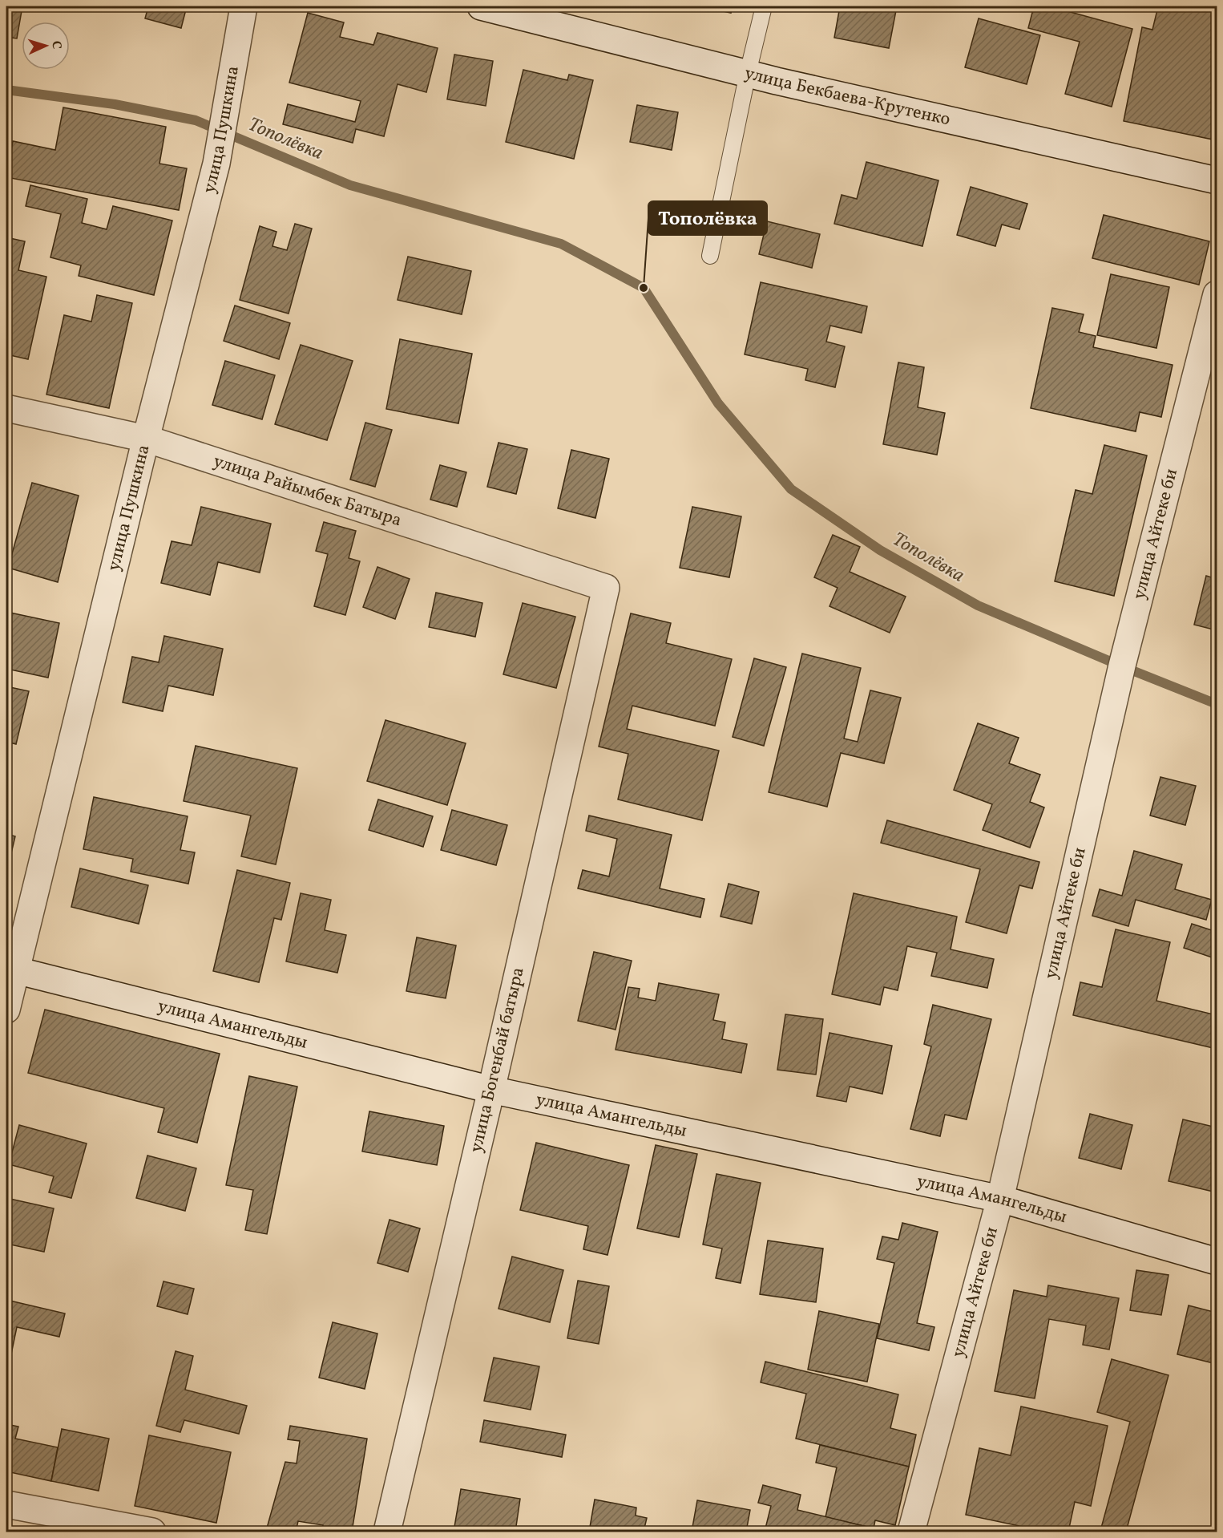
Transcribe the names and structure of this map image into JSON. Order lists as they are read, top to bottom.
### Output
{
  "streets": {
    "street": [
      "улица Бекбаева-Крутенко",
      "улица Пушкина",
      "улица Райымбек Батыра",
      "улица Айтеке би",
      "улица Амангельды",
      "улица Богенбай батыра"
    ]
  },
  "crossings": [
    ["улица Пушкина", "улица Райымбек Батыра"],
    ["улица Пушкина", "улица Амангельды"],
    ["улица Райымбек Батыра", "улица Богенбай батыра"],
    ["улица Айтеке би", "улица Амангельды"],
    ["улица Амангельды", "улица Богенбай батыра"]
  ],
  "water": ["Тополёвка"],
  "places": ["Тополёвка"],
  "north": "right"
}
